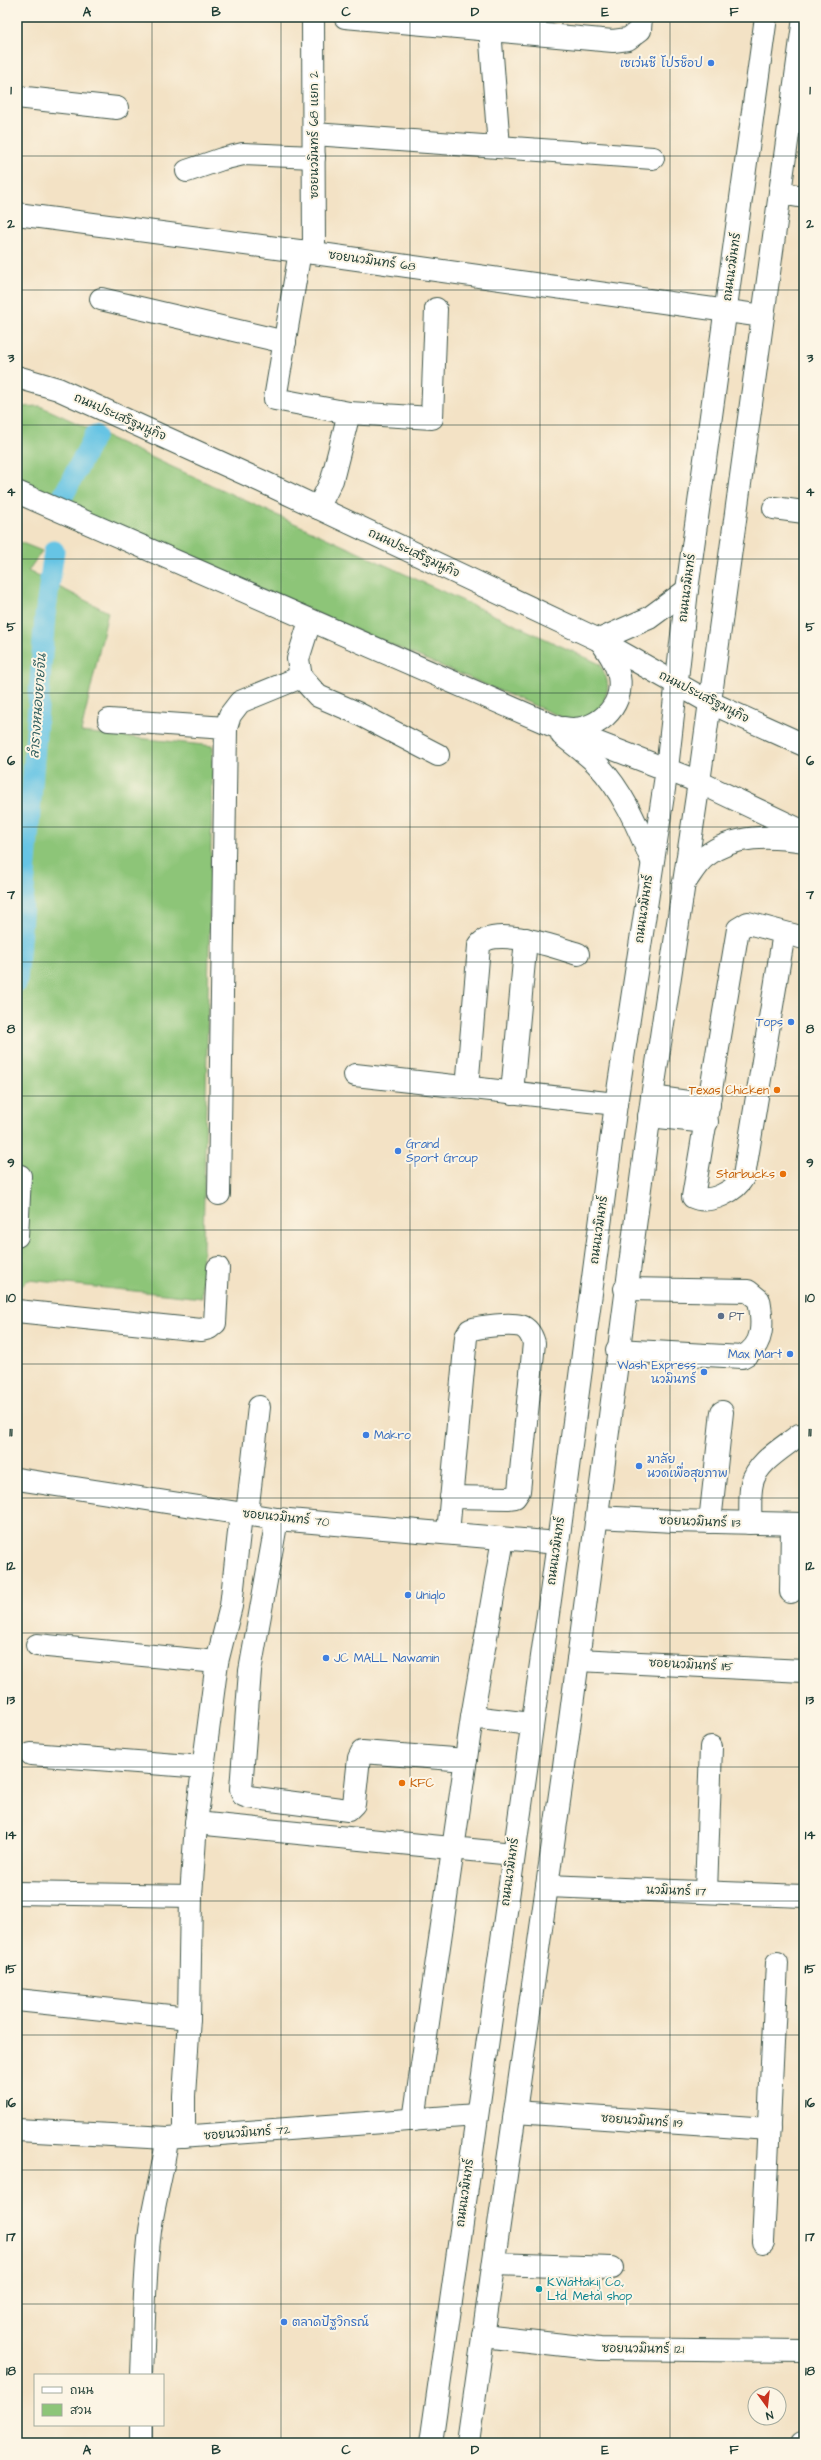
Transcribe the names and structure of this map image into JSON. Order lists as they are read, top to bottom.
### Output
{
  "streets": {
    "street": [
      "ซอยนวมินทร์ 68 แยก 2",
      "ซอยนวมินทร์ 68",
      "ถนนนวมินทร์",
      "ถนนประเสริฐมนูกิจ",
      "ซอยนวมินทร์ 70",
      "ซอยนวมินทร์ 113",
      "ซอยนวมินทร์ 115",
      "นวมินทร์ 117",
      "ซอยนวมินทร์ 119",
      "ซอยนวมินทร์ 72",
      "ซอยนวมินทร์ 121"
    ]
  },
  "crossings": [
    ["ซอยนวมินทร์ 68 แยก 2", "ซอยนวมินทร์ 68"],
    ["ซอยนวมินทร์ 68", "ถนนนวมินทร์"],
    ["ถนนนวมินทร์", "ถนนประเสริฐมนูกิจ"],
    ["ถนนนวมินทร์", "ซอยนวมินทร์ 70"],
    ["ถนนนวมินทร์", "ซอยนวมินทร์ 72"]
  ],
  "water": ["ลำรางหนองยายจีน"],
  "places": [
    "เซเว่นซี โปรช็อป",
    "Tops",
    "Texas Chicken",
    "Grand Sport Group",
    "Starbucks",
    "PT",
    "Max Mart",
    "Wash Express นวมินทร์",
    "Makro",
    "มาลัย นวดเพื่อสุขภาพ",
    "Uniqlo",
    "JC MALL Nawamin",
    "KFC",
    "K.Wattakij Co., Ltd. Metal shop",
    "ตลาดปัฐวิกรณ์"
  ],
  "legend": ["ถนน", "สวน"],
  "north": "bottom",
  "grid": {
    "columns": [
      "A",
      "B",
      "C",
      "D",
      "E",
      "F"
    ],
    "rows": [
      "1",
      "2",
      "3",
      "4",
      "5",
      "6",
      "7",
      "8",
      "9",
      "10",
      "11",
      "12",
      "13",
      "14",
      "15",
      "16",
      "17",
      "18"
    ]
  }
}
